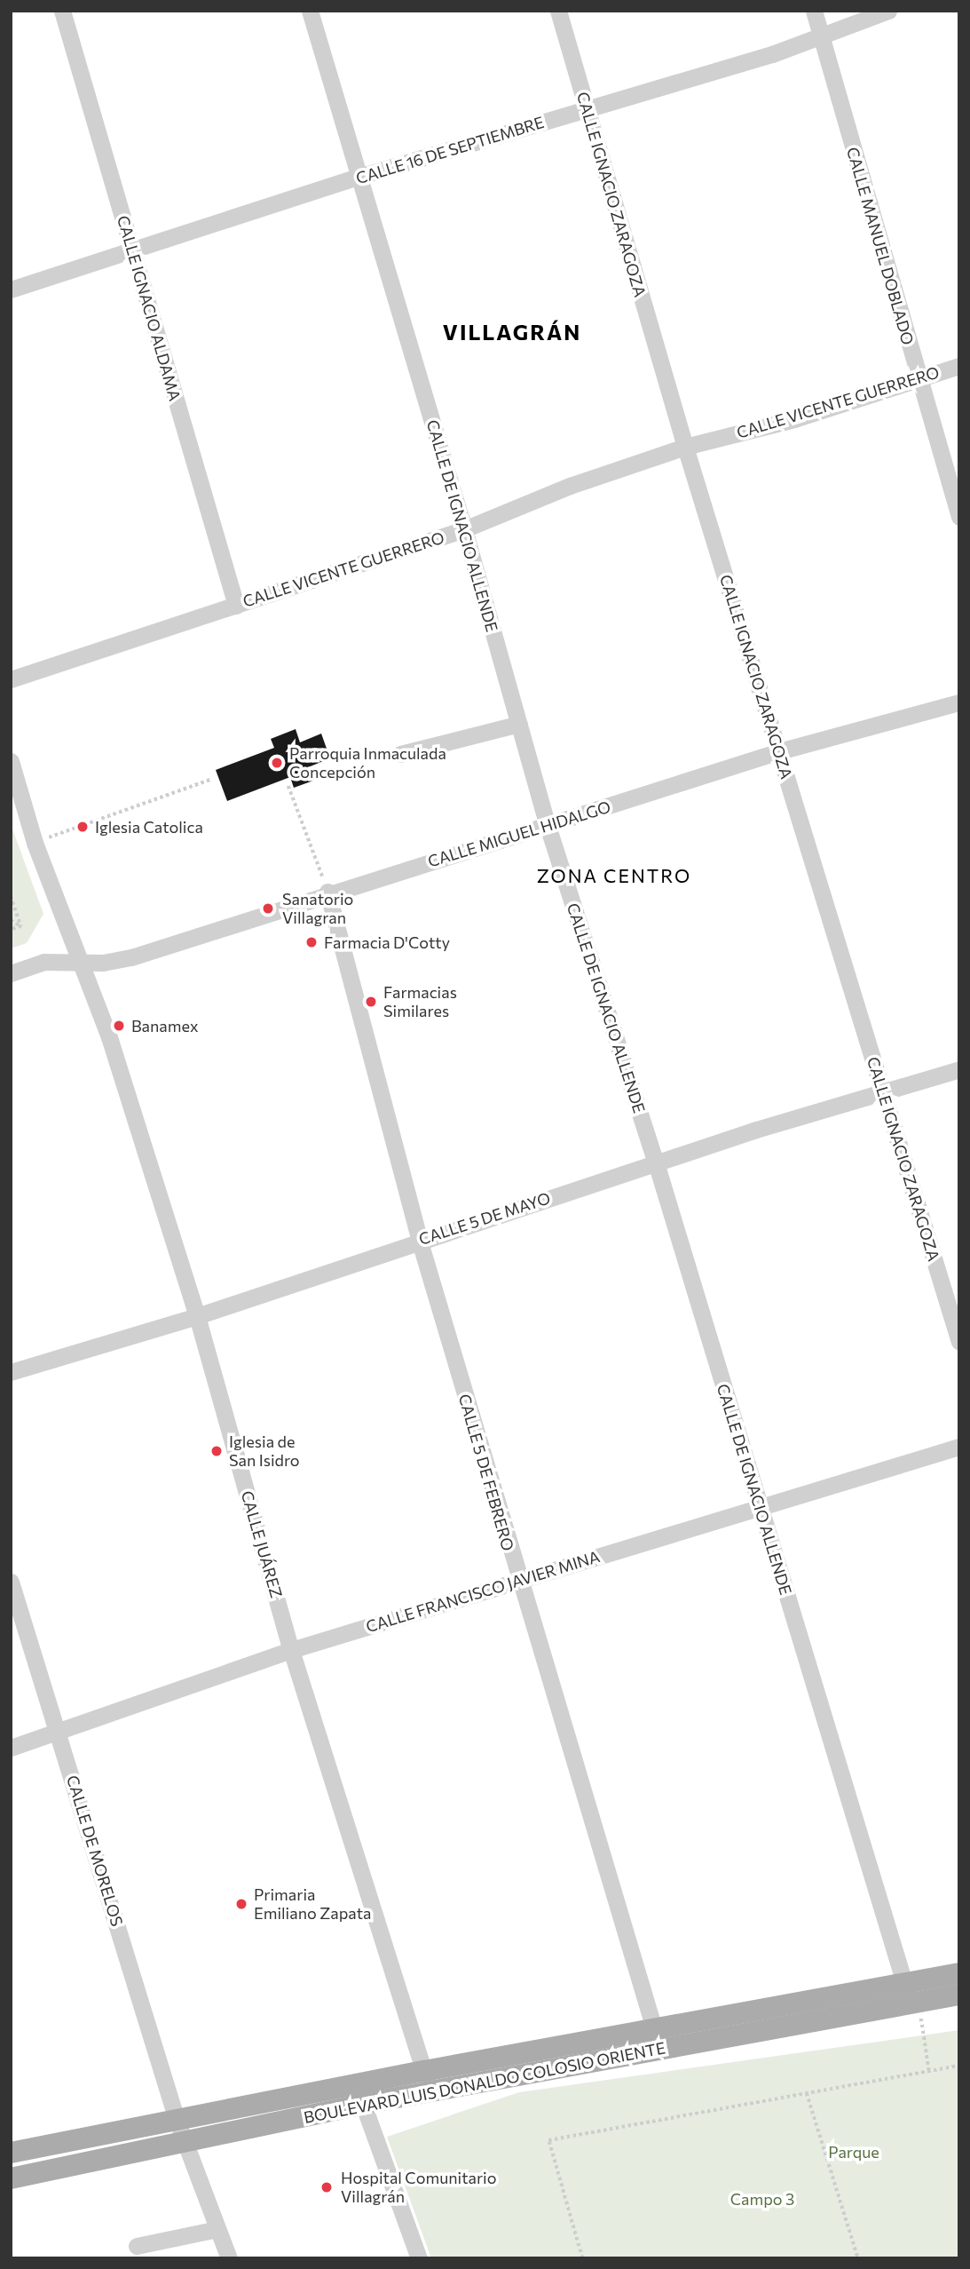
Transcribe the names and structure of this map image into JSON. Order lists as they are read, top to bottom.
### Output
{
  "streets": {
    "main road": ["BOULEVARD LUIS DONALDO COLOSIO ORIENTE"],
    "street": [
      "CALLE 16 DE SEPTIEMBRE",
      "CALLE IGNACIO ZARAGOZA",
      "CALLE MANUEL DOBLADO",
      "CALLE IGNACIO ALDAMA",
      "CALLE VICENTE GUERRERO",
      "CALLE DE IGNACIO ALLENDE",
      "CALLE MIGUEL HIDALGO",
      "CALLE 5 DE MAYO",
      "CALLE 5 DE FEBRERO",
      "CALLE JUÁREZ",
      "CALLE FRANCISCO JAVIER MINA",
      "CALLE DE MORELOS"
    ]
  },
  "crossings": [
    ["CALLE 16 DE SEPTIEMBRE", "CALLE IGNACIO ZARAGOZA"],
    ["CALLE 16 DE SEPTIEMBRE", "CALLE MANUEL DOBLADO"],
    ["CALLE 16 DE SEPTIEMBRE", "CALLE IGNACIO ALDAMA"],
    ["CALLE 16 DE SEPTIEMBRE", "CALLE DE IGNACIO ALLENDE"],
    ["CALLE IGNACIO ZARAGOZA", "CALLE VICENTE GUERRERO"],
    ["CALLE IGNACIO ZARAGOZA", "CALLE MIGUEL HIDALGO"],
    ["CALLE IGNACIO ZARAGOZA", "CALLE 5 DE MAYO"],
    ["CALLE MANUEL DOBLADO", "CALLE VICENTE GUERRERO"],
    ["CALLE IGNACIO ALDAMA", "CALLE VICENTE GUERRERO"],
    ["CALLE VICENTE GUERRERO", "CALLE DE IGNACIO ALLENDE"],
    ["CALLE DE IGNACIO ALLENDE", "CALLE MIGUEL HIDALGO"],
    ["CALLE DE IGNACIO ALLENDE", "CALLE 5 DE MAYO"],
    ["CALLE DE IGNACIO ALLENDE", "CALLE FRANCISCO JAVIER MINA"],
    ["CALLE DE IGNACIO ALLENDE", "BOULEVARD LUIS DONALDO COLOSIO ORIENTE"],
    ["CALLE MIGUEL HIDALGO", "CALLE 5 DE FEBRERO"],
    ["CALLE MIGUEL HIDALGO", "CALLE JUÁREZ"],
    ["CALLE 5 DE MAYO", "CALLE 5 DE FEBRERO"],
    ["CALLE 5 DE MAYO", "CALLE JUÁREZ"],
    ["CALLE 5 DE FEBRERO", "CALLE FRANCISCO JAVIER MINA"],
    ["CALLE 5 DE FEBRERO", "BOULEVARD LUIS DONALDO COLOSIO ORIENTE"],
    ["CALLE JUÁREZ", "CALLE FRANCISCO JAVIER MINA"],
    ["CALLE JUÁREZ", "BOULEVARD LUIS DONALDO COLOSIO ORIENTE"],
    ["CALLE FRANCISCO JAVIER MINA", "CALLE DE MORELOS"],
    ["CALLE DE MORELOS", "BOULEVARD LUIS DONALDO COLOSIO ORIENTE"]
  ],
  "districts": ["VILLAGRÁN", "ZONA CENTRO"],
  "parks": ["Parque", "Campo 3"],
  "places": [
    "Parroquia Inmaculada Concepción",
    "Iglesia Catolica",
    "Sanatorio Villagran",
    "Farmacia D'Cotty",
    "Farmacias Similares",
    "Banamex",
    "Iglesia de San Isidro",
    "Primaria Emiliano Zapata",
    "Hospital Comunitario Villagrán"
  ]
}
